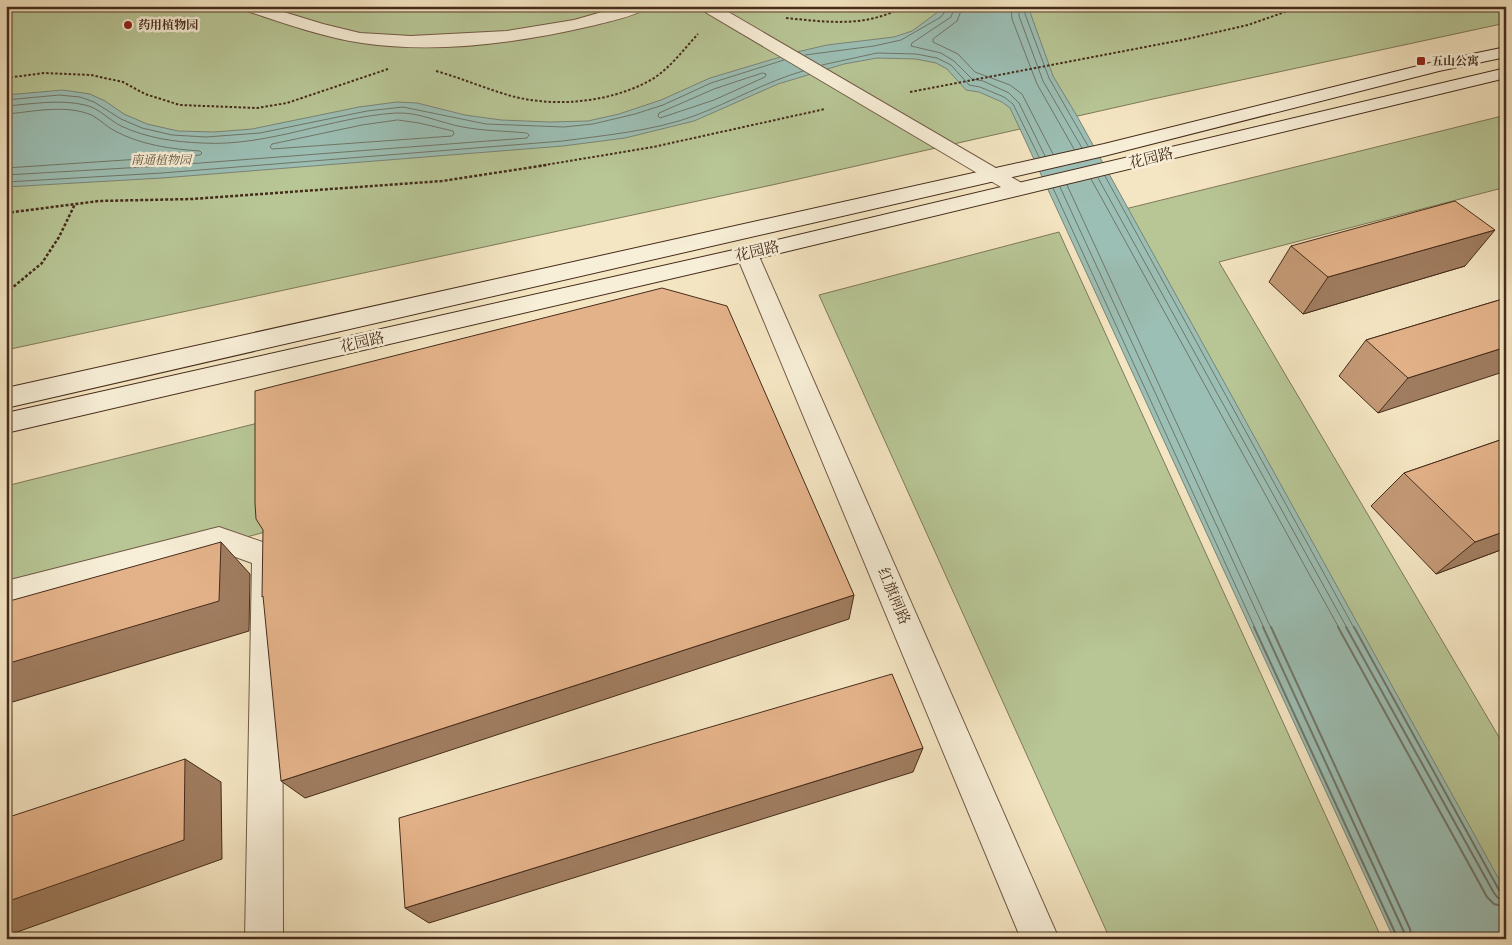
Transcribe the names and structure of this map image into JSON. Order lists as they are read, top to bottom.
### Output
{
  "streets": {
    "main road": ["花园路", "红旗闸路"]
  },
  "crossings": [
    ["花园路", "红旗闸路"]
  ],
  "parks": ["南通植物园"],
  "places": {
    "other": ["药用植物园"],
    "transit": ["五山公寓"]
  }
}
